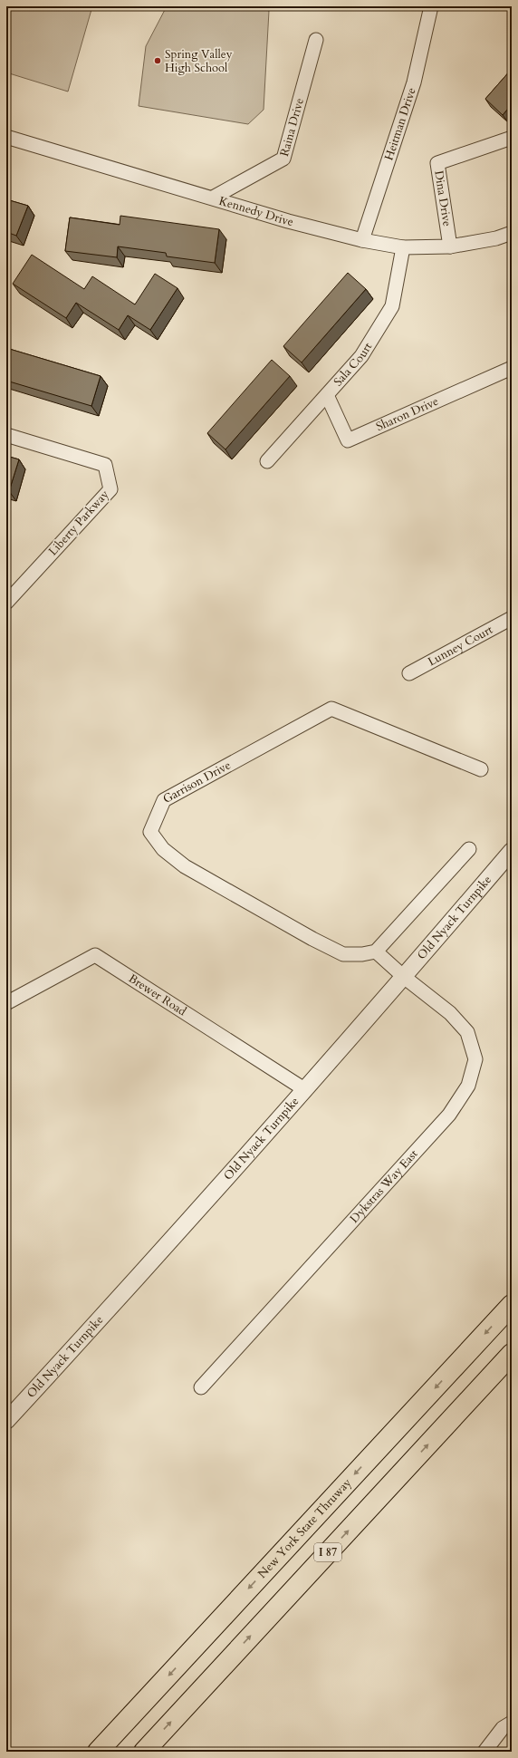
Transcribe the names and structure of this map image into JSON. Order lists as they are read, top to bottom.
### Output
{
  "streets": {
    "highway": ["New York State Thruway", "I 87"],
    "street": [
      "Heitman Drive",
      "Raina Drive",
      "Dina Drive",
      "Kennedy Drive",
      "Sala Court",
      "Sharon Drive",
      "Liberty Parkway",
      "Lunney Court",
      "Garrison Drive",
      "Old Nyack Turnpike",
      "Brewer Road",
      "Dykstras Way East"
    ]
  },
  "crossings": [
    ["Heitman Drive", "Kennedy Drive"],
    ["Raina Drive", "Kennedy Drive"],
    ["Dina Drive", "Kennedy Drive"],
    ["Kennedy Drive", "Sala Court"],
    ["Sala Court", "Sharon Drive"],
    ["Old Nyack Turnpike", "Brewer Road"],
    ["Old Nyack Turnpike", "Dykstras Way East"]
  ],
  "places": ["Spring Valley High School"]
}
